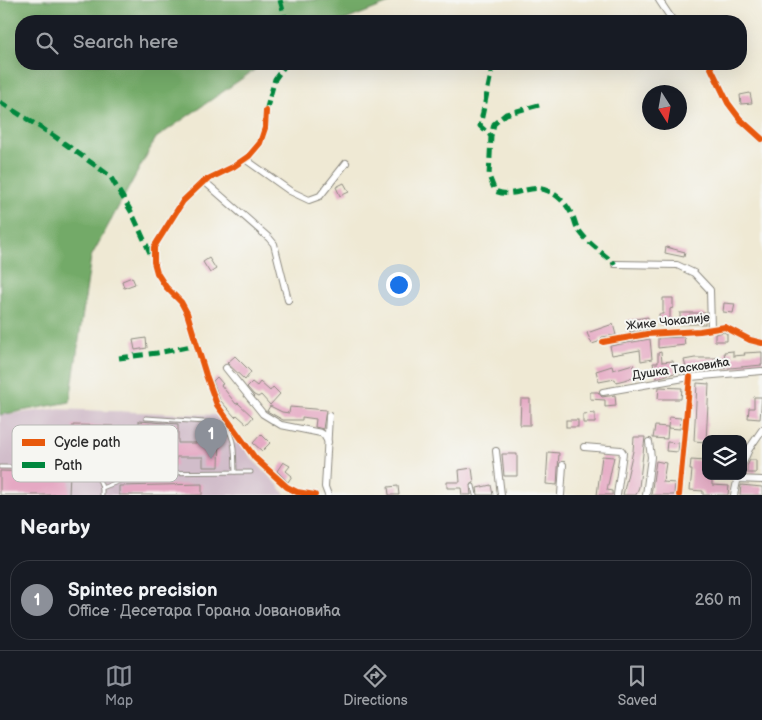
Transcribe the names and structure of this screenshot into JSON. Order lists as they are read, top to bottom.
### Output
{
  "streets": {
    "street": ["Жике Чокалије", "Душка Тасковића"]
  },
  "legend": ["Cycle path", "Path"],
  "north": "bottom",
  "page": {
    "search": "Search here",
    "pins": "1",
    "heading": "Nearby",
    "list": [
      {
        "mark": "1",
        "name": "Spintec precision",
        "note": "Office · Десетара Горана Јовановића",
        "value": "260 m"
      }
    ],
    "nav": ["Map", "Directions", "Saved"]
  }
}
